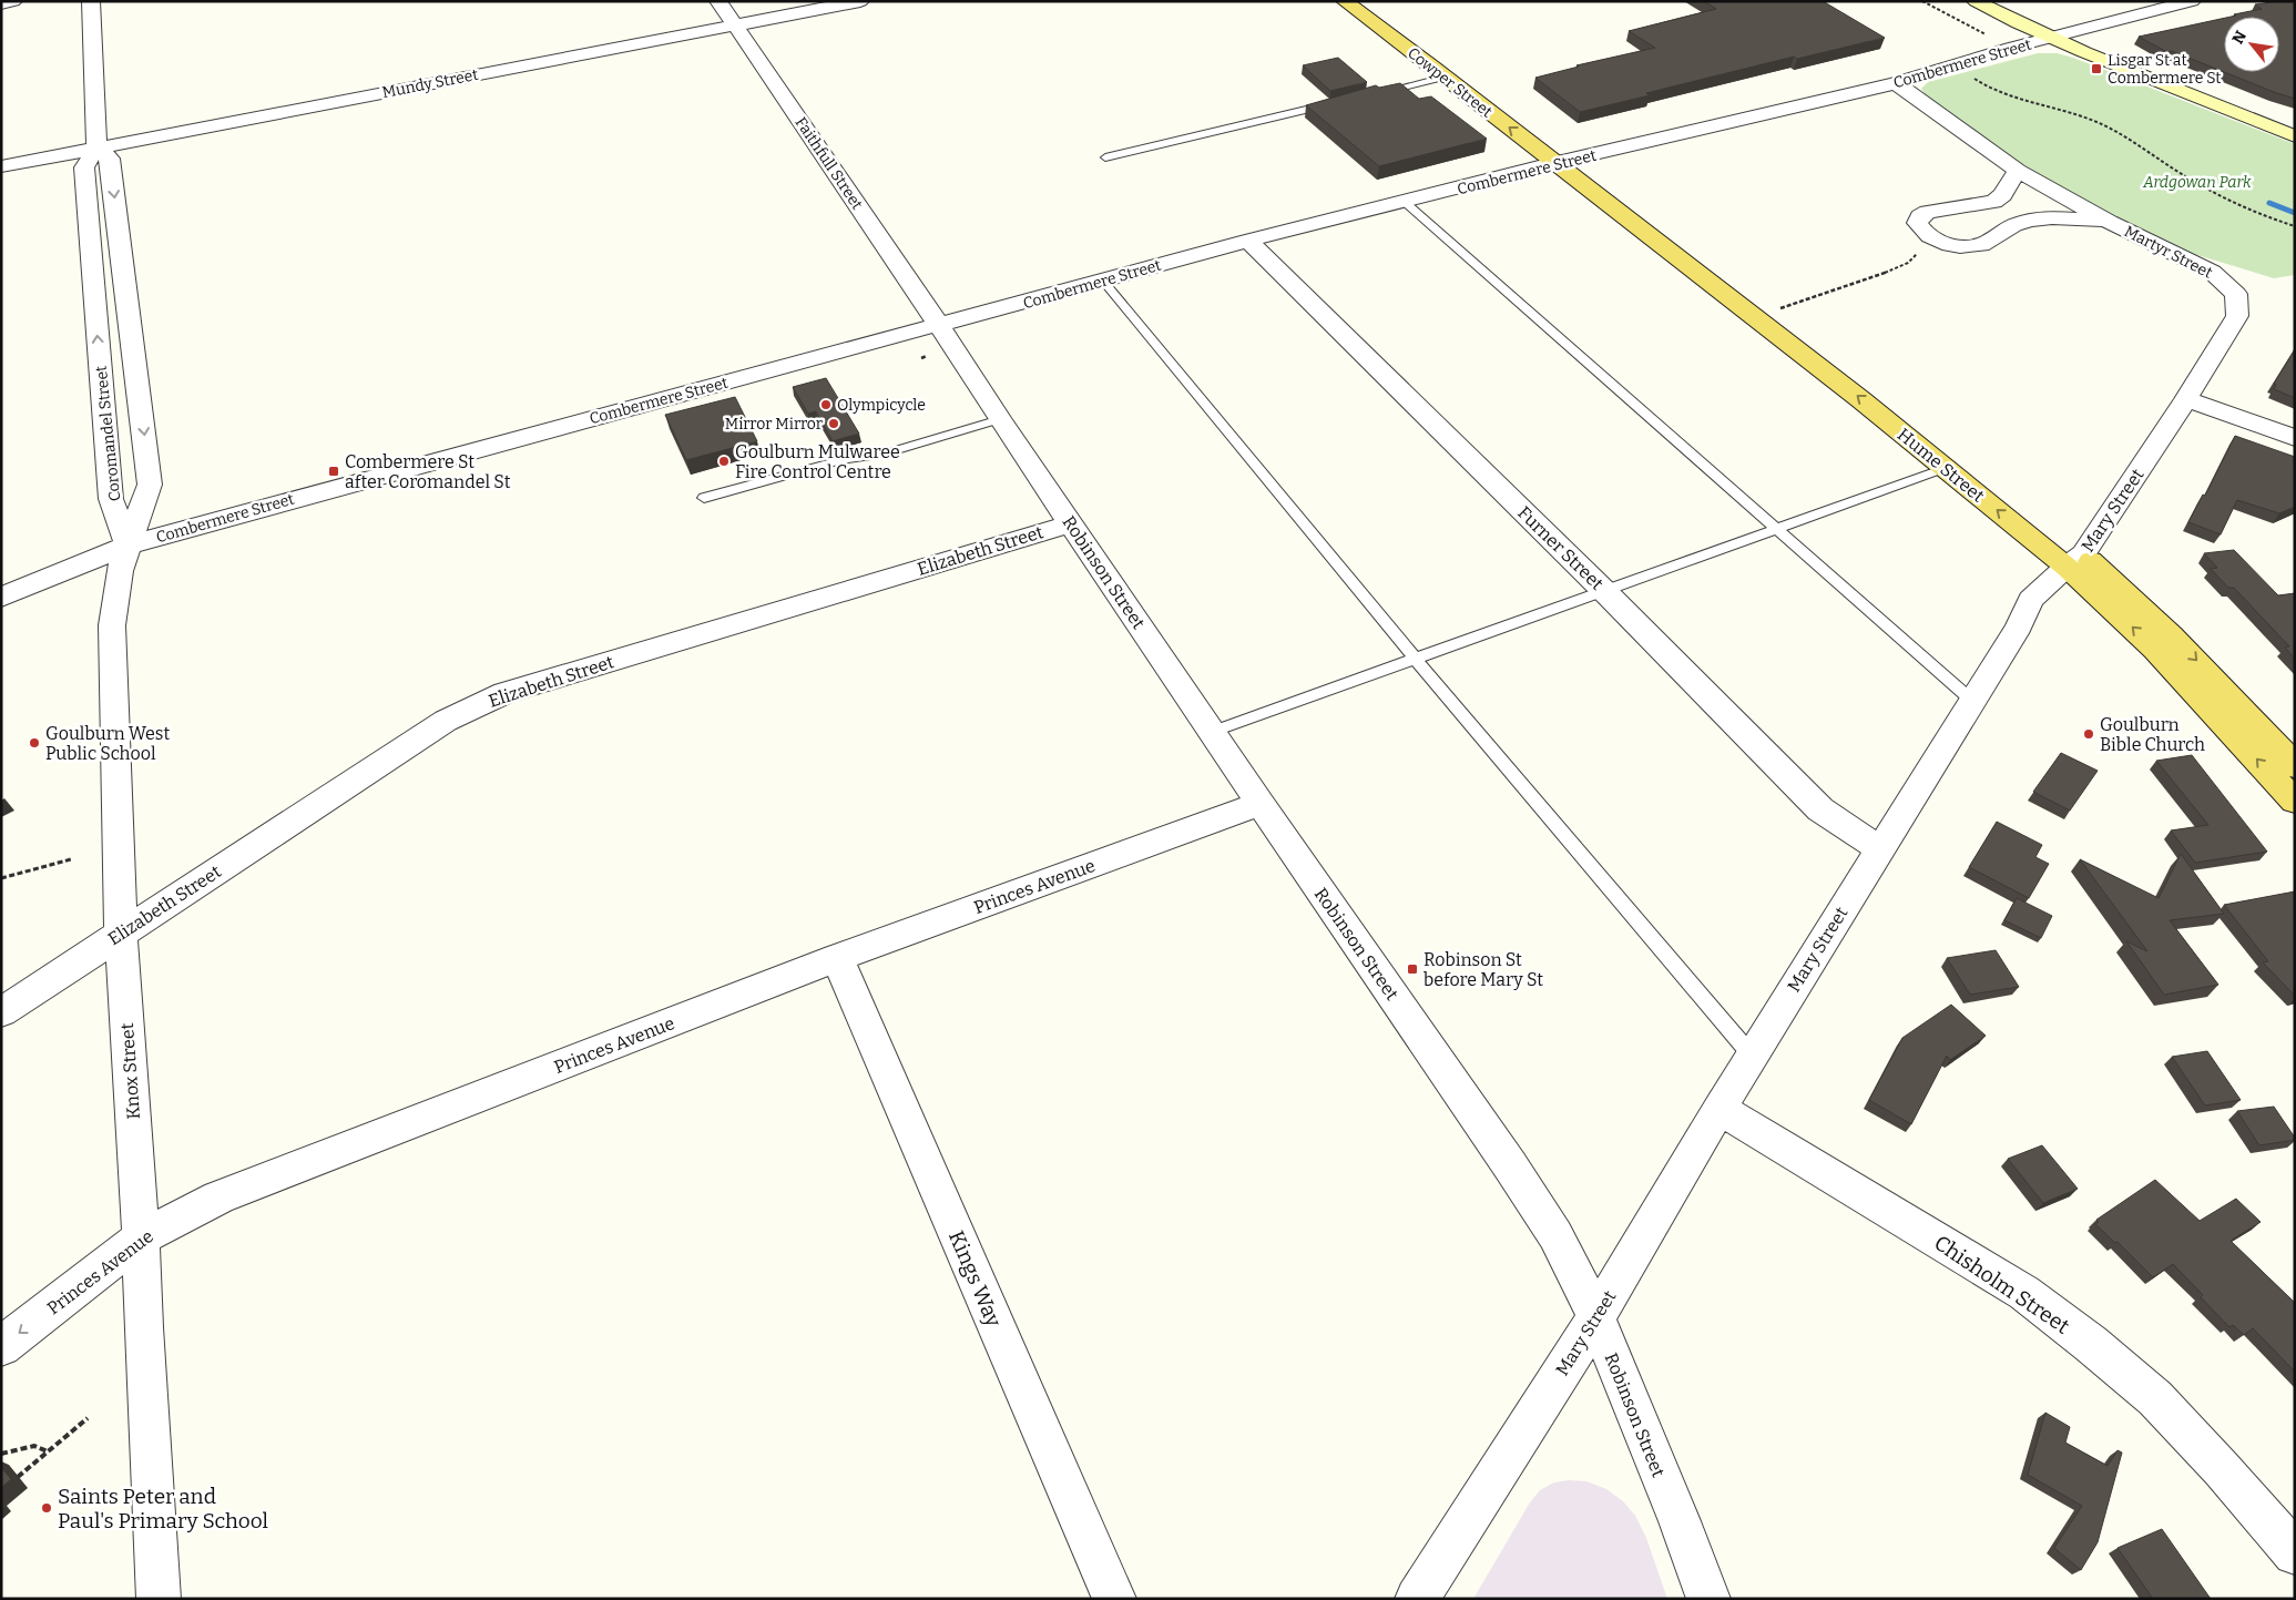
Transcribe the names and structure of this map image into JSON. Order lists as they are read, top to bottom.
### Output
{
  "streets": {
    "main road": ["Cowper Street", "Hume Street"],
    "street": [
      "Combermere Street",
      "Mundy Street",
      "Faithfull Street",
      "Martyr Street",
      "Coromandel Street",
      "Mary Street",
      "Furner Street",
      "Elizabeth Street",
      "Robinson Street",
      "Princes Avenue",
      "Knox Street",
      "Kings Way",
      "Chisholm Street"
    ]
  },
  "crossings": [
    ["Combermere Street", "Cowper Street"],
    ["Combermere Street", "Faithfull Street"],
    ["Combermere Street", "Martyr Street"],
    ["Combermere Street", "Coromandel Street"],
    ["Combermere Street", "Hume Street"],
    ["Combermere Street", "Furner Street"],
    ["Combermere Street", "Robinson Street"],
    ["Combermere Street", "Knox Street"],
    ["Cowper Street", "Hume Street"],
    ["Mundy Street", "Faithfull Street"],
    ["Mundy Street", "Coromandel Street"],
    ["Faithfull Street", "Robinson Street"],
    ["Martyr Street", "Mary Street"],
    ["Coromandel Street", "Knox Street"],
    ["Hume Street", "Mary Street"],
    ["Mary Street", "Furner Street"],
    ["Mary Street", "Robinson Street"],
    ["Mary Street", "Chisholm Street"],
    ["Elizabeth Street", "Robinson Street"],
    ["Elizabeth Street", "Knox Street"],
    ["Robinson Street", "Princes Avenue"],
    ["Princes Avenue", "Knox Street"],
    ["Princes Avenue", "Kings Way"]
  ],
  "parks": ["Ardgowan Park"],
  "places": {
    "transit": ["Lisgar St at Combermere St", "Combermere St after Coromandel St", "Robinson St before Mary St"],
    "other": [
      "Olympicycle",
      "Mirror Mirror",
      "Goulburn Mulwaree Fire Control Centre",
      "Goulburn Bible Church",
      "Goulburn West Public School",
      "Saints Peter and Paul's Primary School"
    ]
  },
  "north": "top left"
}
